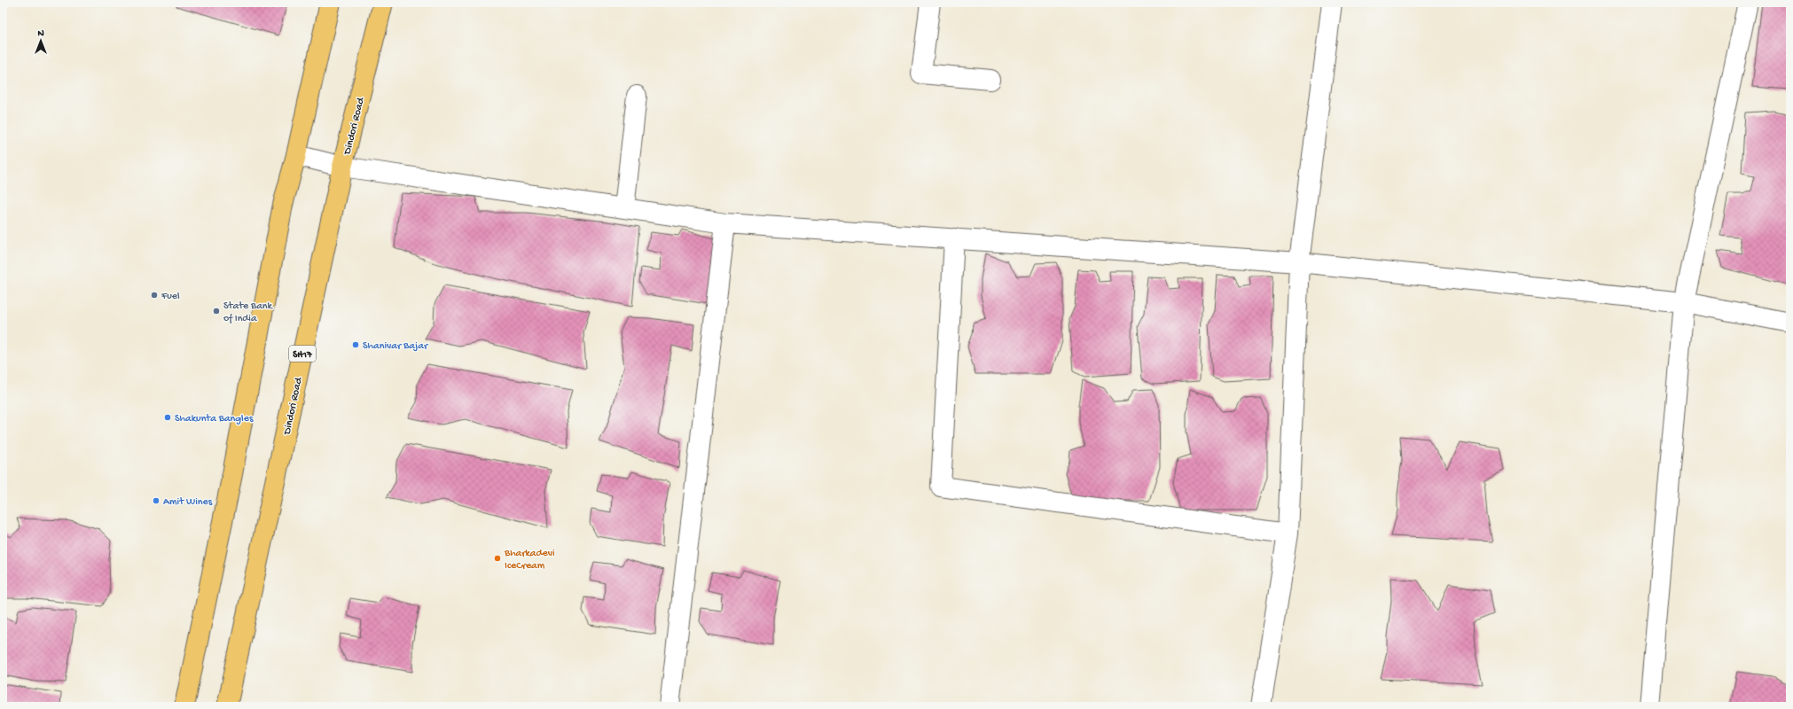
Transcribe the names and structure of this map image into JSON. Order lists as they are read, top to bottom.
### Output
{
  "streets": {
    "main road": ["Dindori Road", "SH17"]
  },
  "places": [
    "Fuel",
    "State Bank of India",
    "Shanivar Bajar",
    "Shakunta Bangles",
    "Amit Wines",
    "Bharkadevi IceCream"
  ],
  "north": "top"
}
